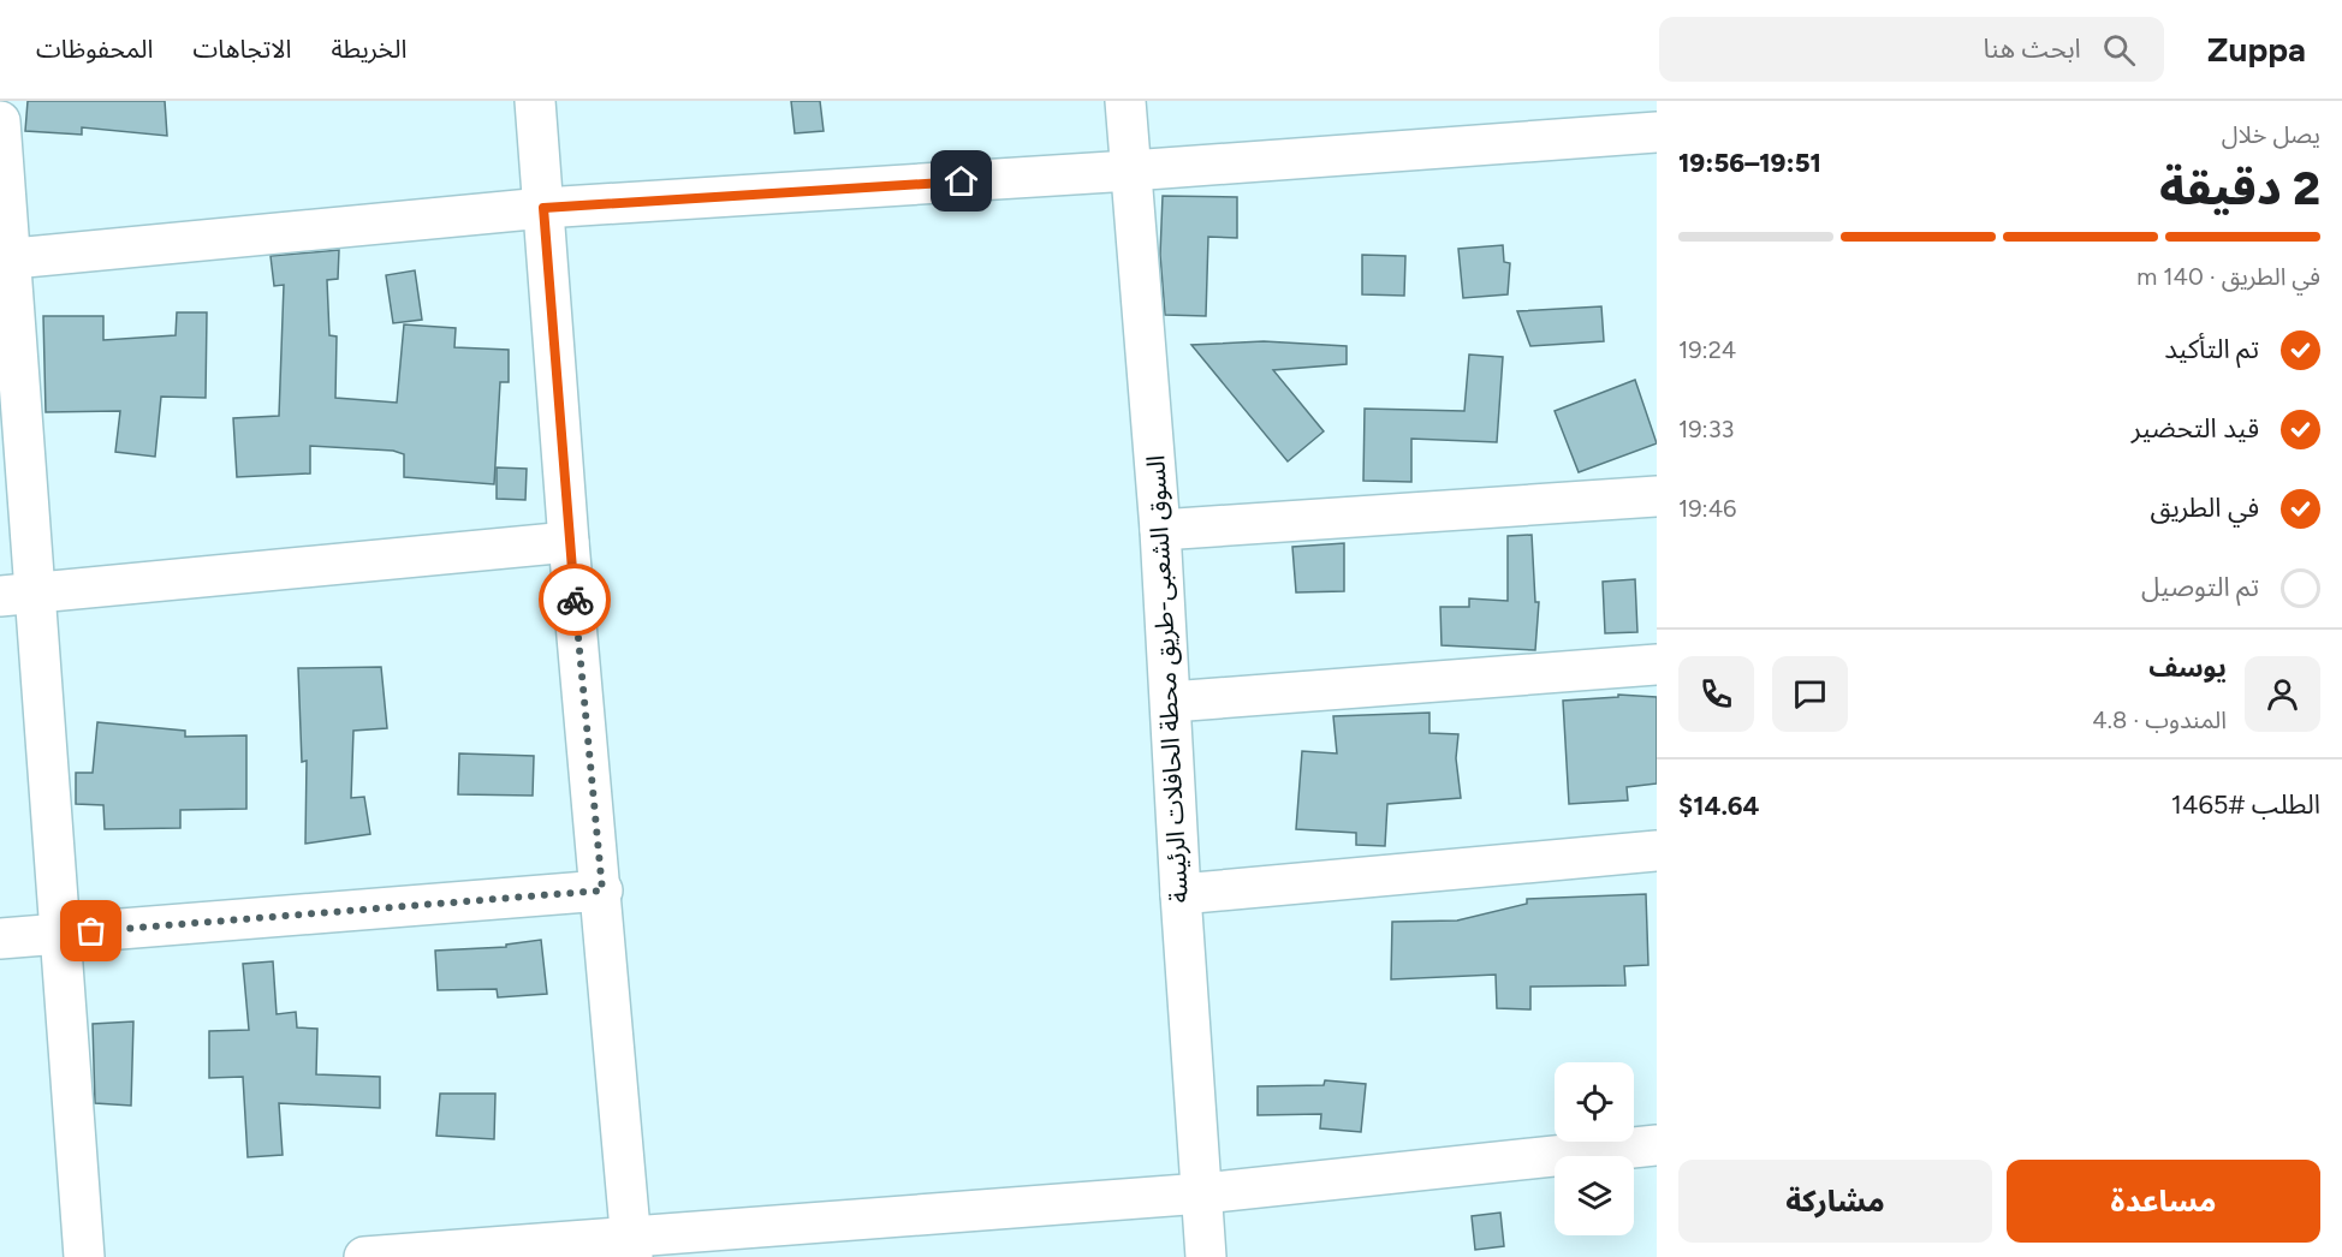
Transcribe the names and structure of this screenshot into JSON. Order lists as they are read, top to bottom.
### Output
{
  "streets": {
    "street": ["السوق الشعبى-طريق محطة الحافلات الرئيسة"]
  },
  "page": {
    "header": "Zuppa",
    "search": "ابحث هنا",
    "nav": ["الخريطة", "الاتجاهات", "المحفوظات"],
    "heading": ["2 دقيقة", "يصل خلال", "19:51–19:56"],
    "panel": [
      "يوسف",
      "المندوب · 4.8",
      "الطلب #1465",
      "$14.64"
    ],
    "bar": "في الطريق · 140 m",
    "list": [
      ["تم التأكيد", "19:24"],
      ["قيد التحضير", "19:33"],
      ["في الطريق", "19:46"],
      "تم التوصيل"
    ],
    "buttons": ["مساعدة", "مشاركة"]
  }
}
